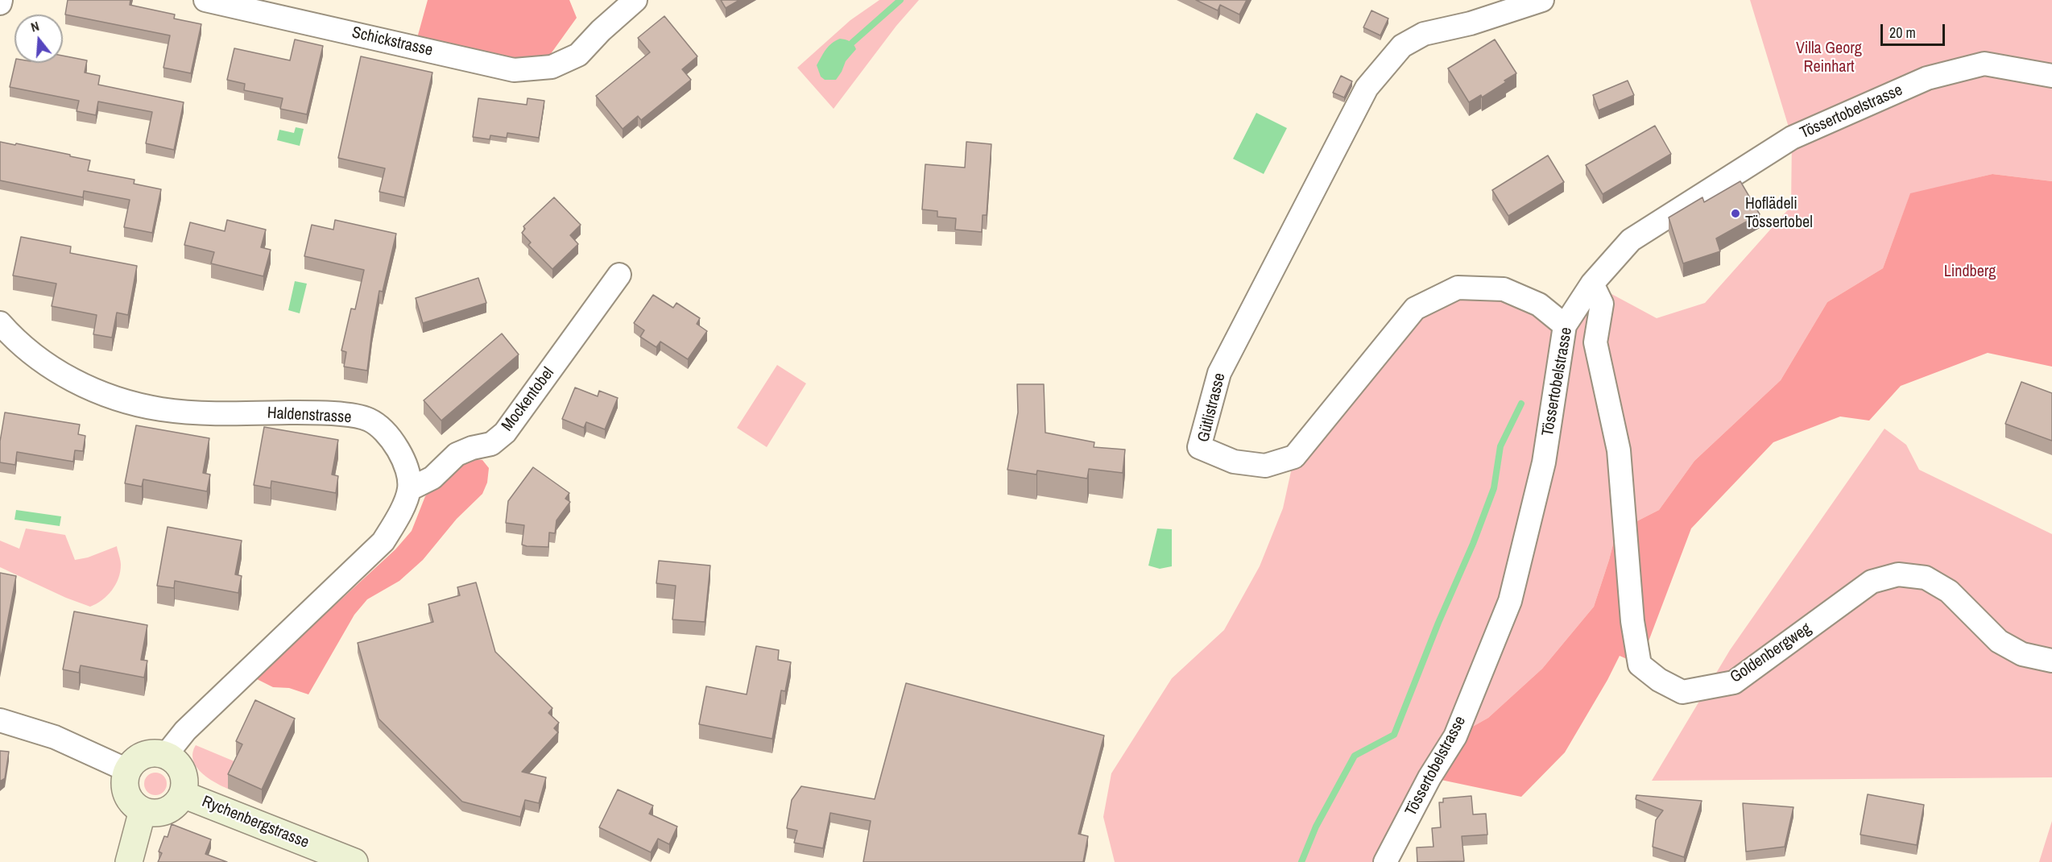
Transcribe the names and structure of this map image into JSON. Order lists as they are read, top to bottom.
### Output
{
  "streets": {
    "street": [
      "Schickstrasse",
      "Tössertobelstrasse",
      "Mockentobel",
      "Gütlistrasse",
      "Haldenstrasse",
      "Goldenbergweg",
      "Rychenbergstrasse"
    ]
  },
  "crossings": [
    ["Tössertobelstrasse", "Gütlistrasse"],
    ["Tössertobelstrasse", "Goldenbergweg"],
    ["Mockentobel", "Haldenstrasse"],
    ["Haldenstrasse", "Rychenbergstrasse"]
  ],
  "parks": ["Villa Georg Reinhart", "Lindberg"],
  "places": ["Hoflädeli Tössertobel"],
  "scale_bar": "20 m",
  "north": "top"
}
